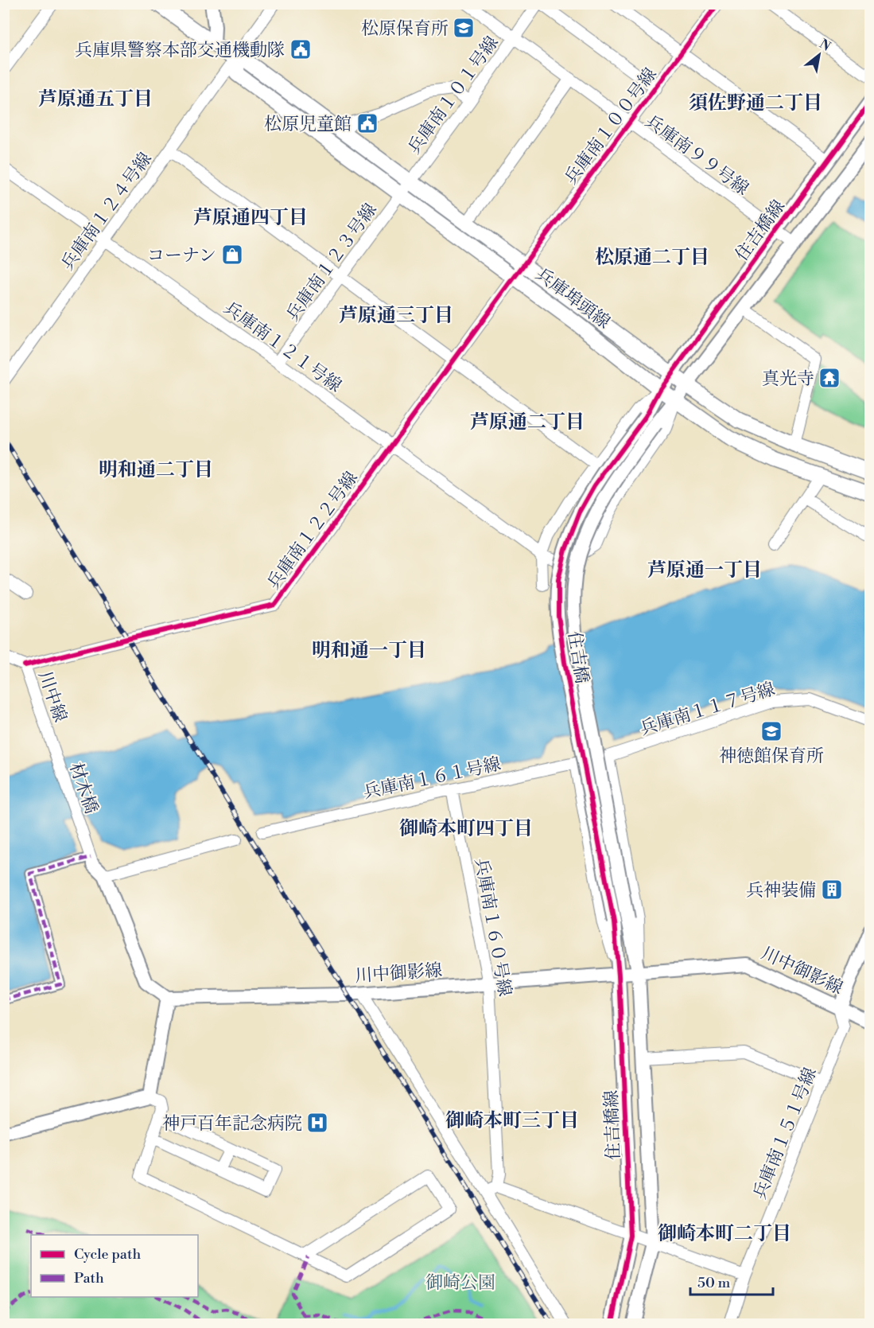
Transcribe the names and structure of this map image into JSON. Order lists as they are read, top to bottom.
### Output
{
  "streets": {
    "main road": ["兵庫埠頭線"],
    "street": [
      "兵庫南１０１号線",
      "兵庫南１００号線",
      "兵庫南９９号線",
      "兵庫南１２４号線",
      "住吉橋線",
      "兵庫南１２３号線",
      "兵庫南１２１号線",
      "兵庫南１２２号線",
      "住吉橋",
      "川中線",
      "兵庫南１１７号線",
      "兵庫南１６１号線",
      "材木橋",
      "兵庫南１６０号線",
      "川中御影線",
      "兵庫南１５１号線"
    ]
  },
  "crossings": [
    ["兵庫南１０１号線", "兵庫南９９号線"],
    ["兵庫南１０１号線", "兵庫南１２３号線"],
    ["兵庫南１０１号線", "兵庫埠頭線"],
    ["兵庫南１００号線", "兵庫南９９号線"],
    ["兵庫南１００号線", "兵庫埠頭線"],
    ["兵庫南１００号線", "兵庫南１２２号線"],
    ["兵庫南９９号線", "住吉橋線"],
    ["兵庫南１２４号線", "兵庫埠頭線"],
    ["兵庫南１２４号線", "兵庫南１２１号線"],
    ["住吉橋線", "兵庫埠頭線"],
    ["住吉橋線", "住吉橋"],
    ["住吉橋線", "川中御影線"],
    ["兵庫南１２３号線", "兵庫埠頭線"],
    ["兵庫南１２３号線", "兵庫南１２１号線"],
    ["兵庫埠頭線", "兵庫南１２２号線"],
    ["兵庫南１２１号線", "兵庫南１２２号線"],
    ["兵庫南１２２号線", "川中線"],
    ["川中線", "材木橋"],
    ["兵庫南１１７号線", "兵庫南１６１号線"],
    ["兵庫南１６１号線", "兵庫南１６０号線"],
    ["兵庫南１６０号線", "川中御影線"],
    ["川中御影線", "兵庫南１５１号線"]
  ],
  "districts": [
    "芦原通五丁目",
    "須佐野通二丁目",
    "芦原通四丁目",
    "松原通二丁目",
    "芦原通三丁目",
    "芦原通二丁目",
    "明和通二丁目",
    "芦原通一丁目",
    "明和通一丁目",
    "御崎本町四丁目",
    "御崎本町三丁目",
    "御崎本町二丁目"
  ],
  "parks": ["御崎公園"],
  "places": {
    "school or university": ["松原保育所", "神徳館保育所"],
    "public building": ["兵庫県警察本部交通機動隊", "松原児童館"],
    "shop": ["コーナン"],
    "temple": ["真光寺"],
    "building": ["兵神装備"],
    "hospital": ["神戸百年記念病院"]
  },
  "legend": ["Cycle path", "Path"],
  "scale_bar": "50 m",
  "north": "top right"
}
